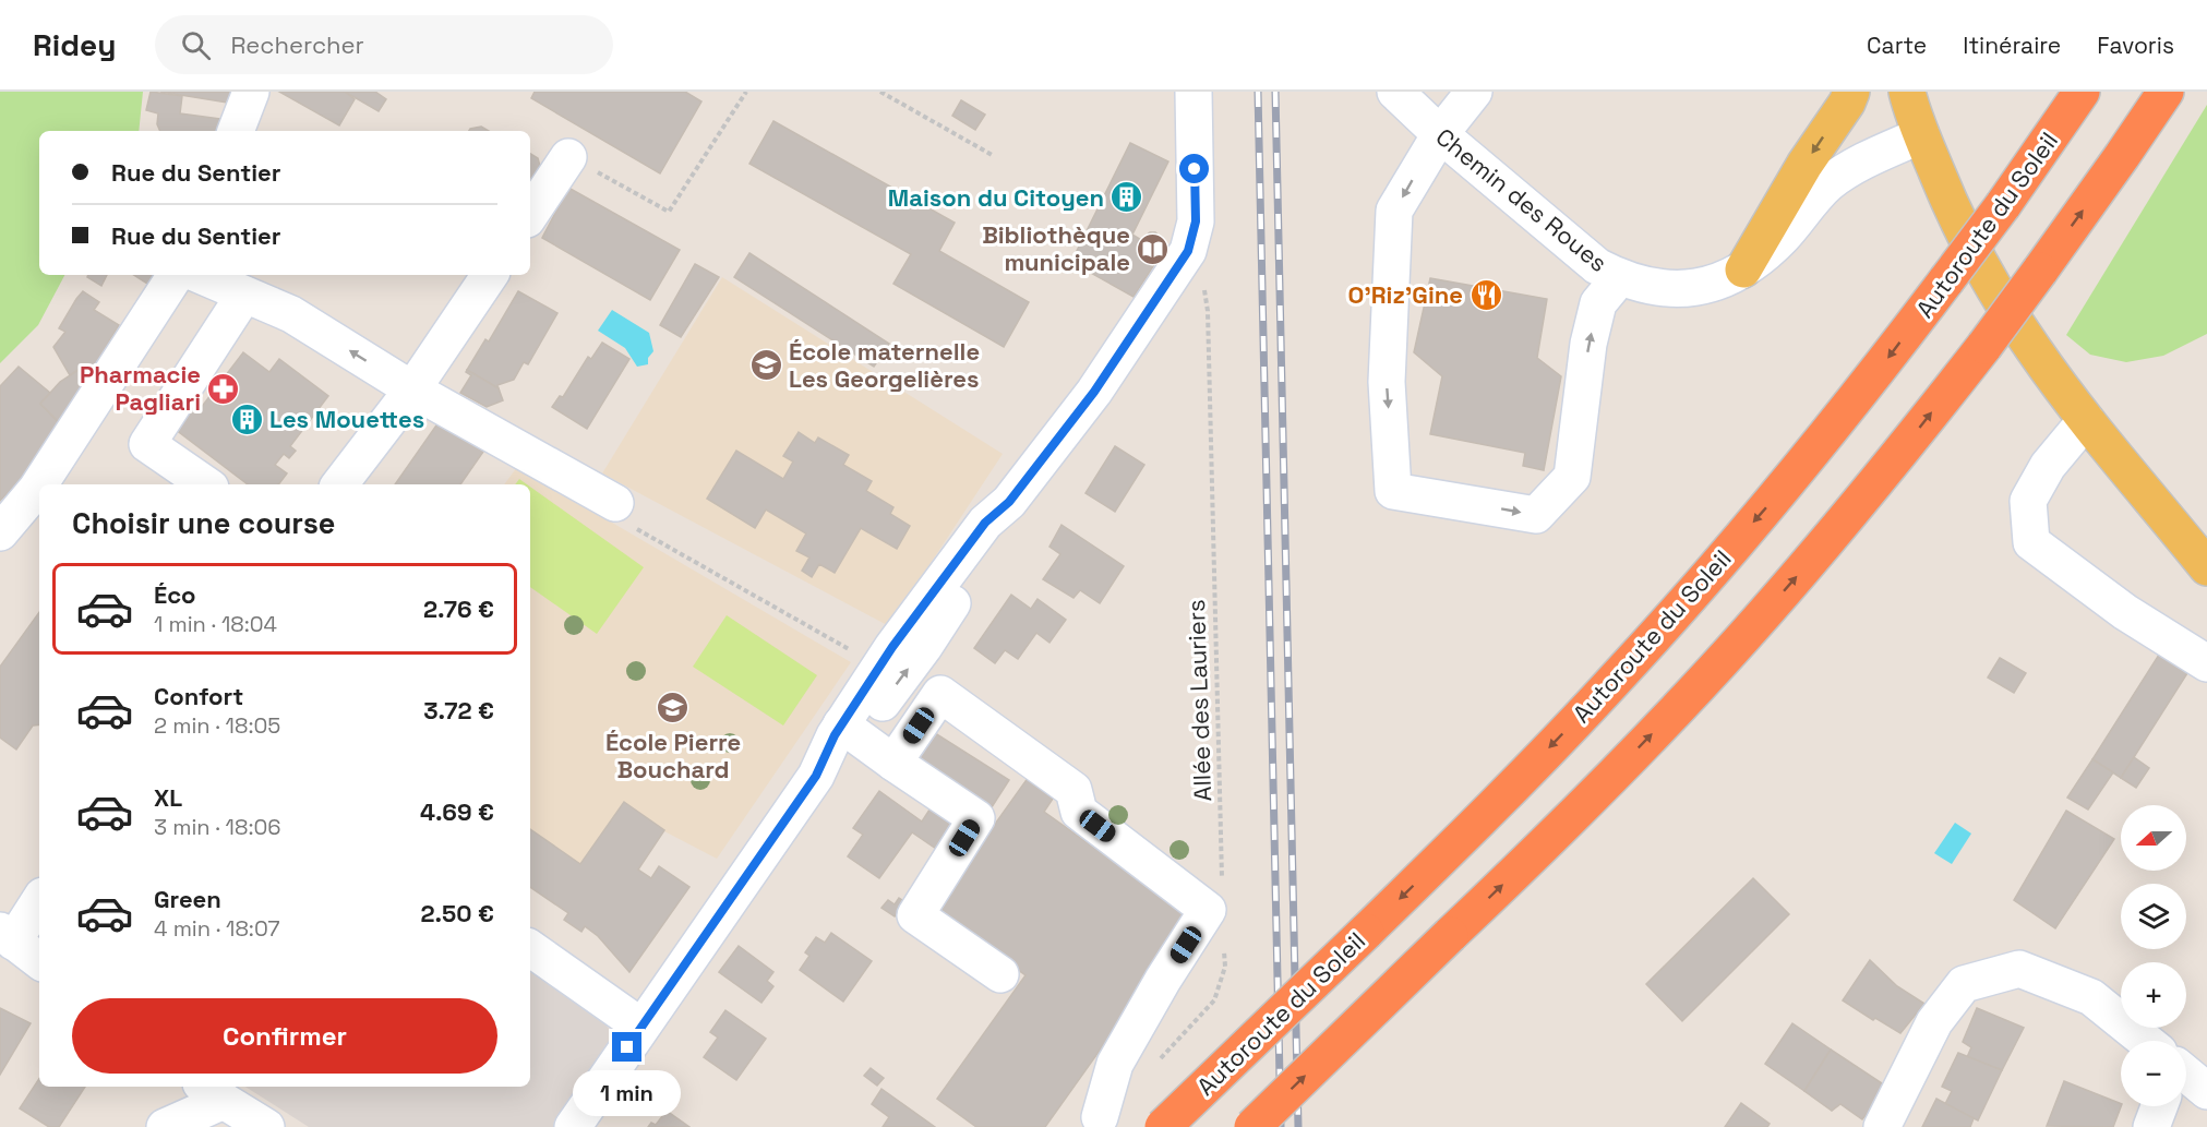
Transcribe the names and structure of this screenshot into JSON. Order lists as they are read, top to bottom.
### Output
{
  "streets": {
    "highway": ["Autoroute du Soleil"],
    "street": ["Chemin des Roues"],
    "path": ["Allée des Lauriers"]
  },
  "places": {
    "building": ["Maison du Citoyen", "Les Mouettes"],
    "library": ["Bibliothèque municipale"],
    "restaurant": ["O'Riz'Gine"],
    "school or university": ["École maternelle Les Georgelières", "École Pierre Bouchard"],
    "pharmacy": ["Pharmacie Pagliari"]
  },
  "north": "left",
  "page": {
    "header": "Ridey",
    "search": "Rechercher",
    "nav": ["Carte", "Itinéraire", "Favoris"],
    "banner": ["Rue du Sentier", "Rue du Sentier"],
    "heading": "Choisir une course",
    "list": [
      {
        "name": "Éco",
        "note": "1 min · 18:04",
        "value": "2.76 €"
      },
      {
        "name": "Confort",
        "note": "2 min · 18:05",
        "value": "3.72 €"
      },
      {
        "name": "XL",
        "note": "3 min · 18:06",
        "value": "4.69 €"
      },
      {
        "name": "Green",
        "note": "4 min · 18:07",
        "value": "2.50 €"
      }
    ],
    "map_buttons": ["+", "−"],
    "buttons": "Confirmer",
    "bubble": "1 min"
  }
}
